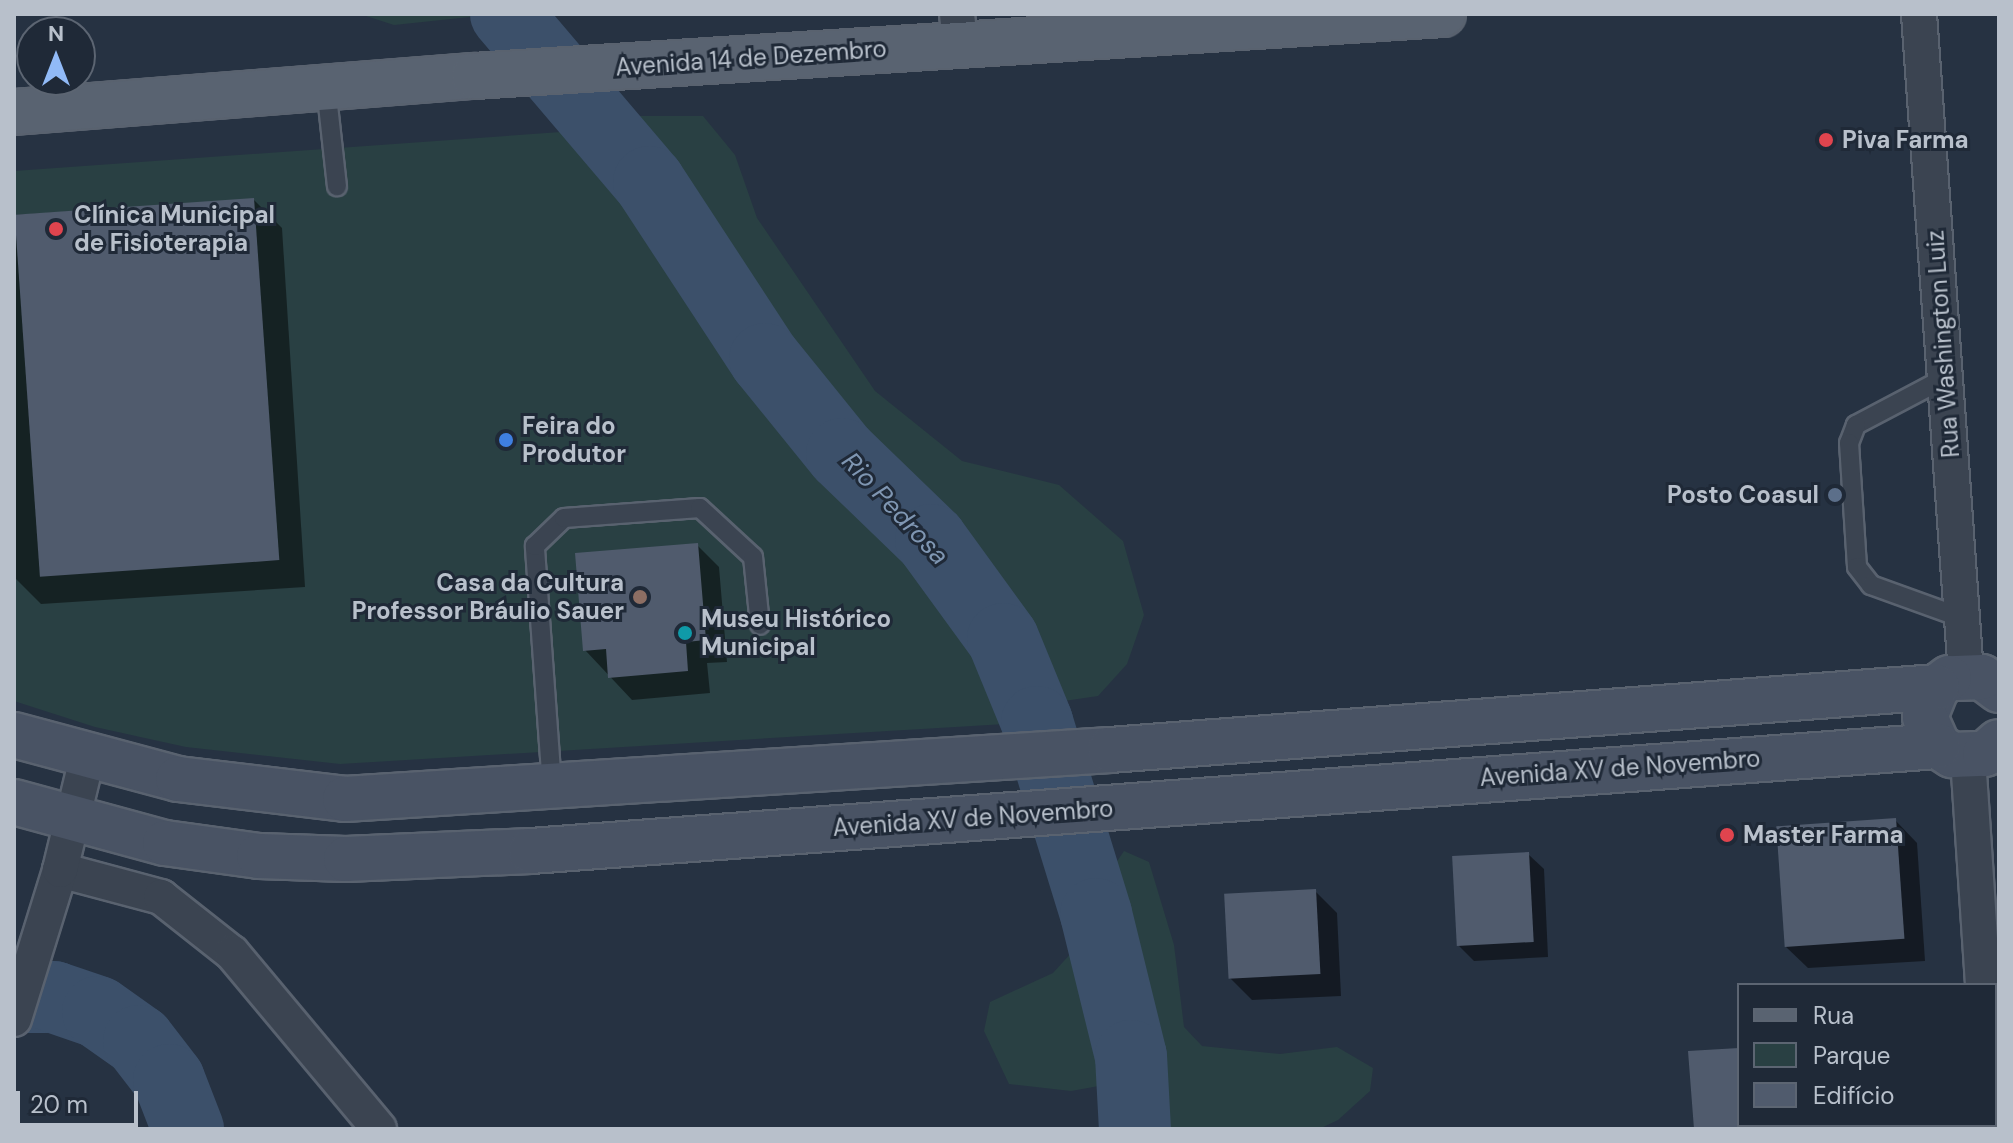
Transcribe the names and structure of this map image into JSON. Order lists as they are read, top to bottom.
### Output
{
  "streets": {
    "main road": ["Avenida 14 de Dezembro", "Avenida XV de Novembro"],
    "street": ["Rua Washington Luiz"]
  },
  "water": ["Rio Pedrosa"],
  "places": [
    "Piva Farma",
    "Clínica Municipal de Fisioterapia",
    "Feira do Produtor",
    "Posto Coasul",
    "Casa da Cultura Professor Bráulio Sauer",
    "Museu Histórico Municipal",
    "Master Farma"
  ],
  "legend": ["Rua", "Parque", "Edifício"],
  "scale_bar": "20 m",
  "north": "top"
}
